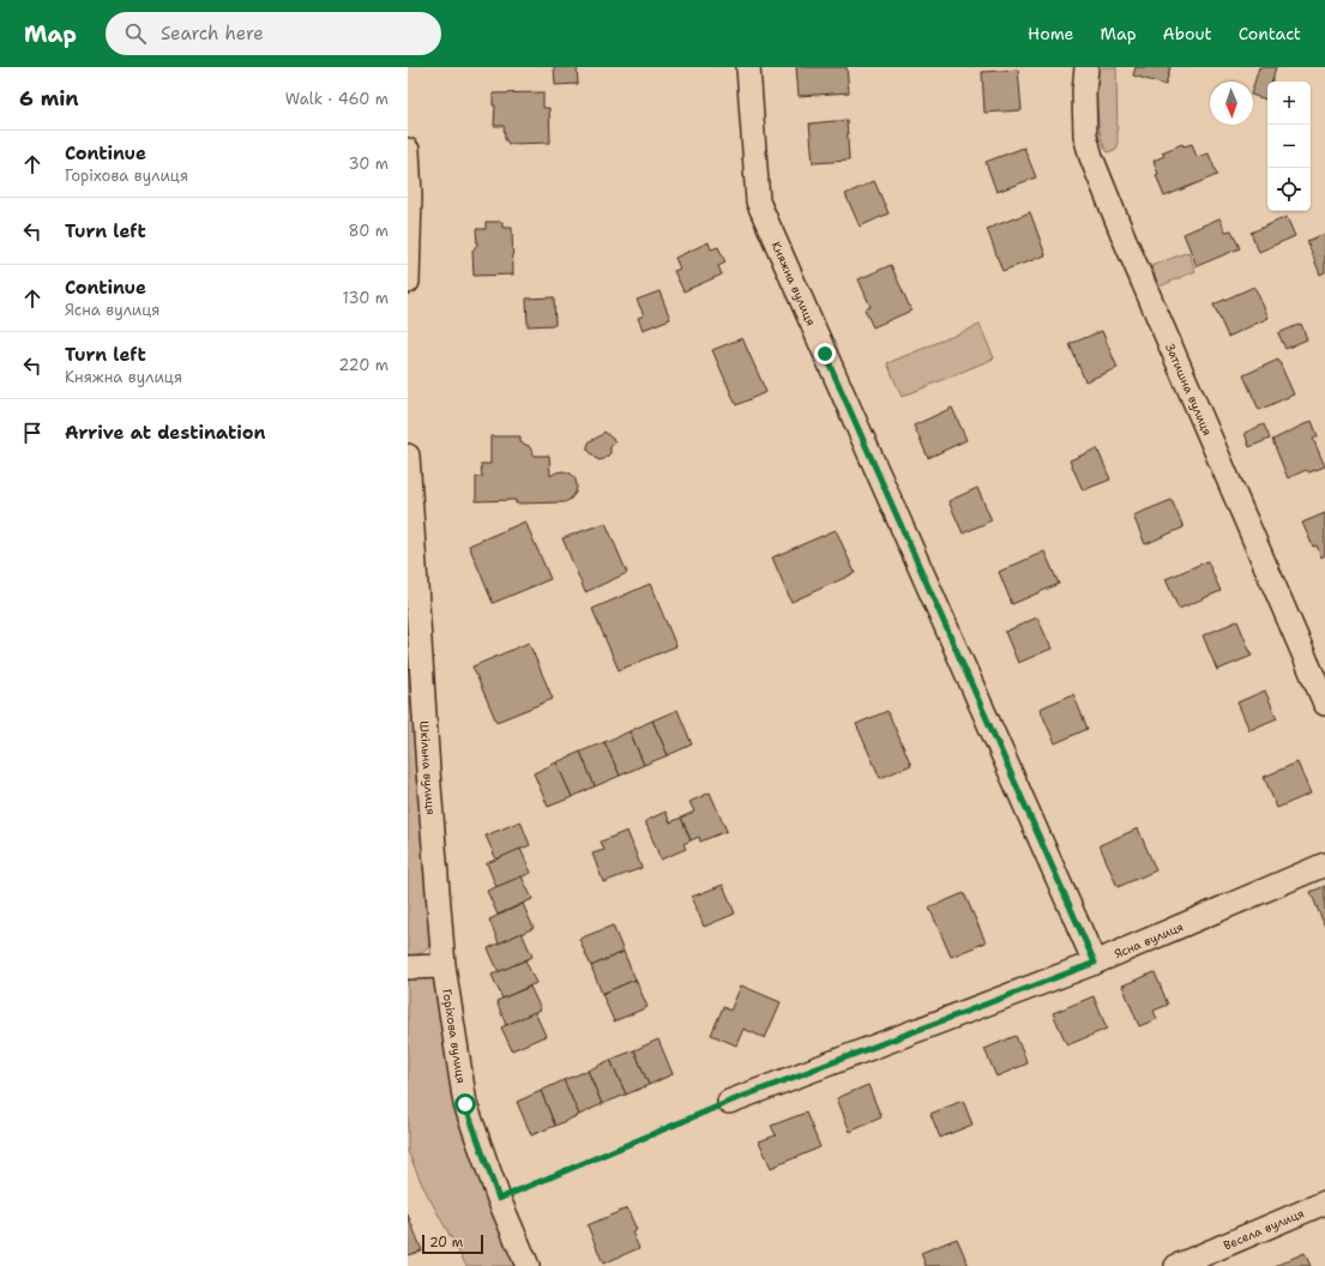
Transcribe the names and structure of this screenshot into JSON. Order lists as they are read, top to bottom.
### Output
{
  "streets": {
    "street": [
      "Княжна вулиця",
      "Затишна вулиця",
      "Шкільна вулиця",
      "Ясна вулиця",
      "Горіхова вулиця",
      "Весела вулиця"
    ]
  },
  "crossings": [
    ["Княжна вулиця", "Ясна вулиця"],
    ["Шкільна вулиця", "Горіхова вулиця"]
  ],
  "scale_bar": "20 m",
  "north": "bottom",
  "page": {
    "header": "Map",
    "search": "Search here",
    "nav": [
      "Home",
      "Map",
      "About",
      "Contact"
    ],
    "heading": ["6 min", "Walk · 460 m"],
    "map_buttons": ["+", "−"],
    "list": [
      ["Continue", "Горіхова вулиця", "30 m"],
      ["Turn left", "80 m"],
      ["Continue", "Ясна вулиця", "130 m"],
      ["Turn left", "Княжна вулиця", "220 m"],
      "Arrive at destination"
    ],
    "scale": "20 m"
  }
}
